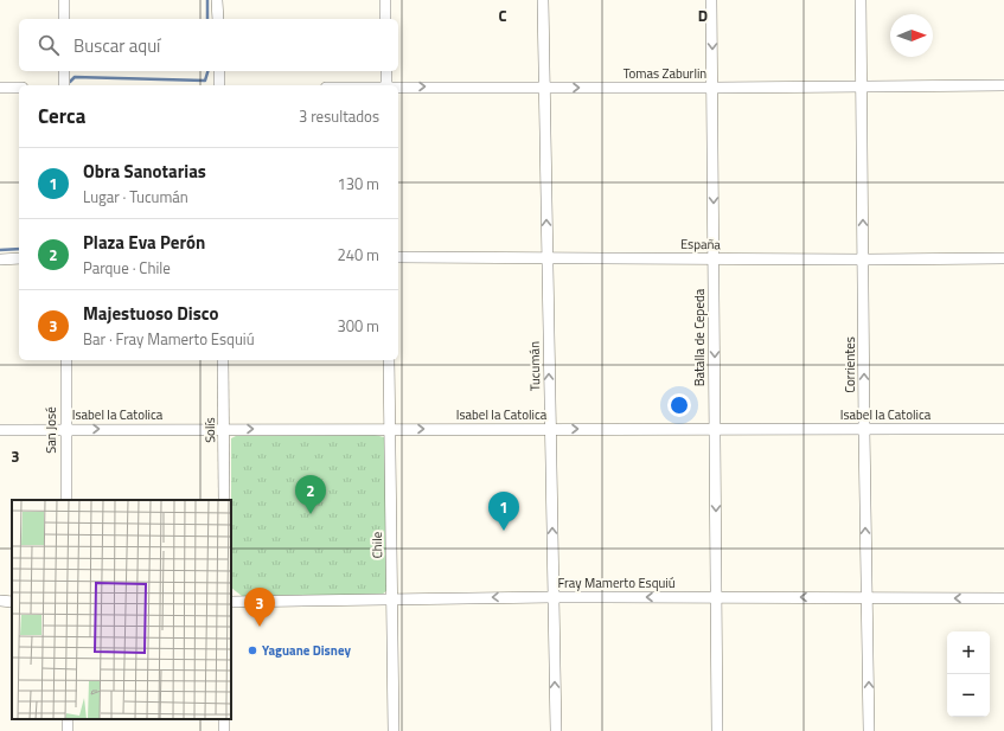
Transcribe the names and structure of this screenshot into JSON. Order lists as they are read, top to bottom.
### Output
{
  "streets": {
    "street": [
      "Tomas Zaburlin",
      "España",
      "Batalla de Cepeda",
      "Corrientes",
      "Tucumán",
      "Isabel la Catolica",
      "San José",
      "Solís",
      "Chile",
      "Fray Mamerto Esquiú"
    ]
  },
  "crossings": [
    ["Tomas Zaburlin", "Batalla de Cepeda"],
    ["Tomas Zaburlin", "Corrientes"],
    ["Tomas Zaburlin", "Tucumán"],
    ["España", "Batalla de Cepeda"],
    ["España", "Corrientes"],
    ["España", "Tucumán"],
    ["Batalla de Cepeda", "Isabel la Catolica"],
    ["Batalla de Cepeda", "Fray Mamerto Esquiú"],
    ["Corrientes", "Isabel la Catolica"],
    ["Corrientes", "Fray Mamerto Esquiú"],
    ["Tucumán", "Isabel la Catolica"],
    ["Tucumán", "Fray Mamerto Esquiú"],
    ["Isabel la Catolica", "San José"],
    ["Isabel la Catolica", "Solís"],
    ["Isabel la Catolica", "Chile"],
    ["Chile", "Fray Mamerto Esquiú"]
  ],
  "one_way": [
    "Tomas Zaburlin",
    "Batalla de Cepeda",
    "Corrientes",
    "Tucumán",
    "Isabel la Catolica",
    "Fray Mamerto Esquiú"
  ],
  "places": ["Yaguane Disney"],
  "north": "right",
  "page": {
    "search": "Buscar aquí",
    "heading": ["Cerca", "3 resultados"],
    "list": [
      {
        "mark": "1",
        "name": "Obra Sanotarias",
        "note": "Lugar · Tucumán",
        "value": "130 m"
      },
      {
        "mark": "2",
        "name": "Plaza Eva Perón",
        "note": "Parque · Chile",
        "value": "240 m"
      },
      {
        "mark": "3",
        "name": "Majestuoso Disco",
        "note": "Bar · Fray Mamerto Esquiú",
        "value": "300 m"
      }
    ],
    "pins": ["2", "1", "3"],
    "map_buttons": ["+", "−"]
  },
  "grid": {
    "columns": ["C", "D"],
    "rows": ["3"]
  }
}
